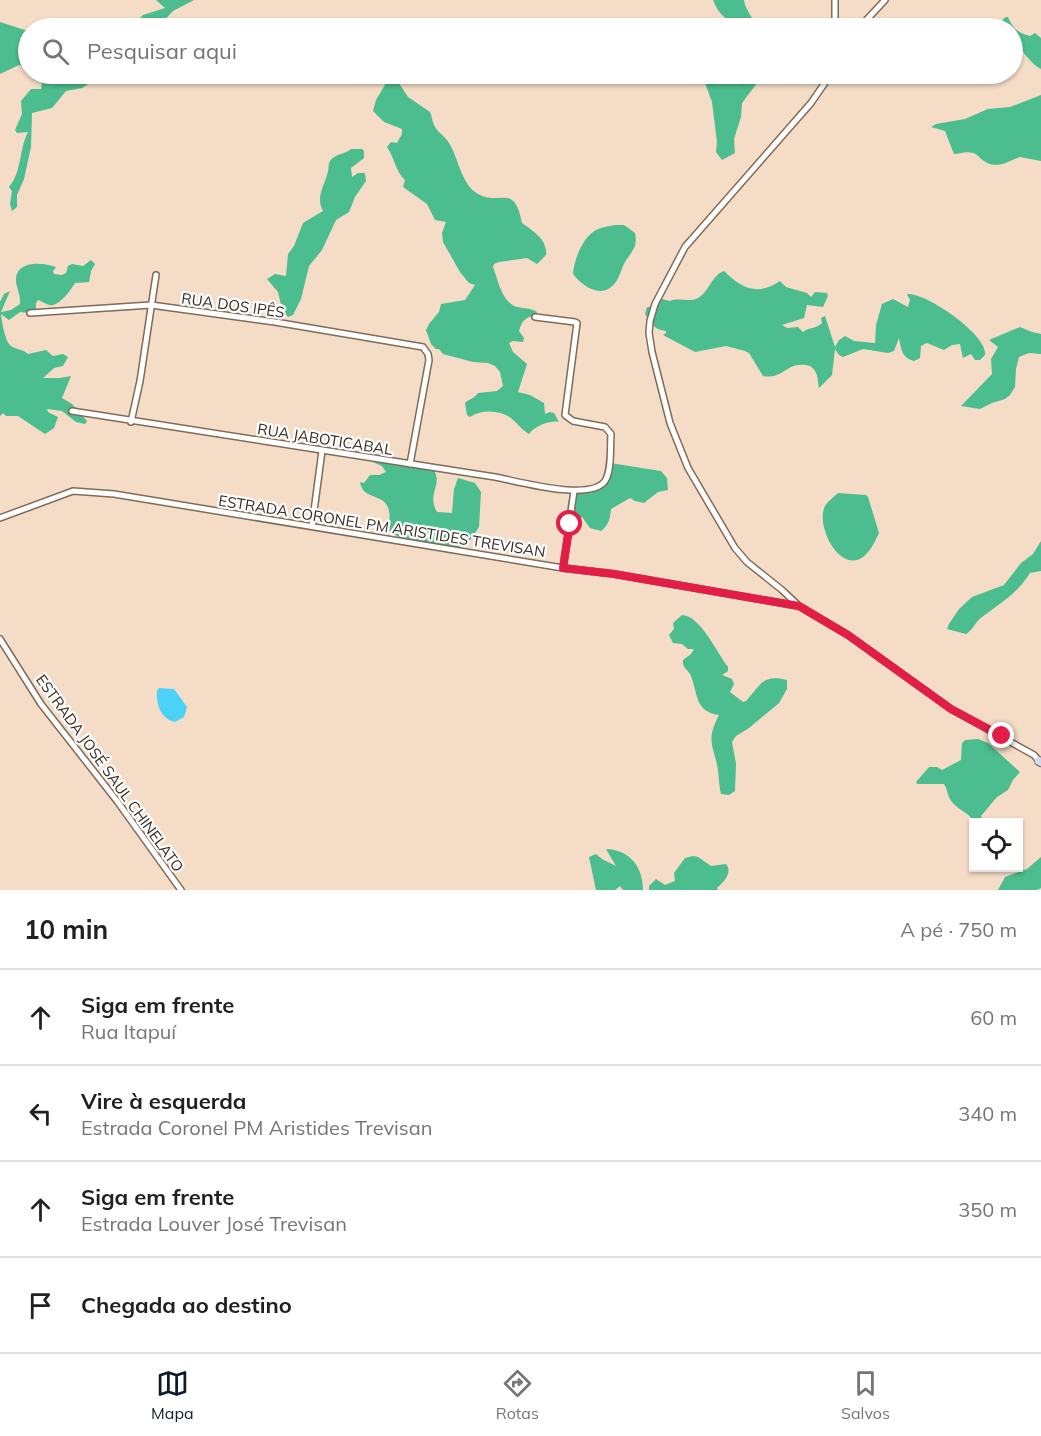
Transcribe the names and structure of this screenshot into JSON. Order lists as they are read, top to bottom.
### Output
{
  "streets": {
    "street": [
      "RUA DOS IPÊS",
      "RUA JABOTICABAL",
      "ESTRADA CORONEL PM ARISTIDES TREVISAN",
      "ESTRADA JOSÉ SAUL CHINELATO"
    ]
  },
  "crossings": [
    ["RUA DOS IPÊS", "RUA JABOTICABAL"]
  ],
  "page": {
    "search": "Pesquisar aqui",
    "heading": ["10 min", "A pé · 750 m"],
    "list": [
      ["Siga em frente", "Rua Itapuí", "60 m"],
      ["Vire à esquerda", "Estrada Coronel PM Aristides Trevisan", "340 m"],
      ["Siga em frente", "Estrada Louver José Trevisan", "350 m"],
      "Chegada ao destino"
    ],
    "nav": ["Mapa", "Rotas", "Salvos"]
  }
}
